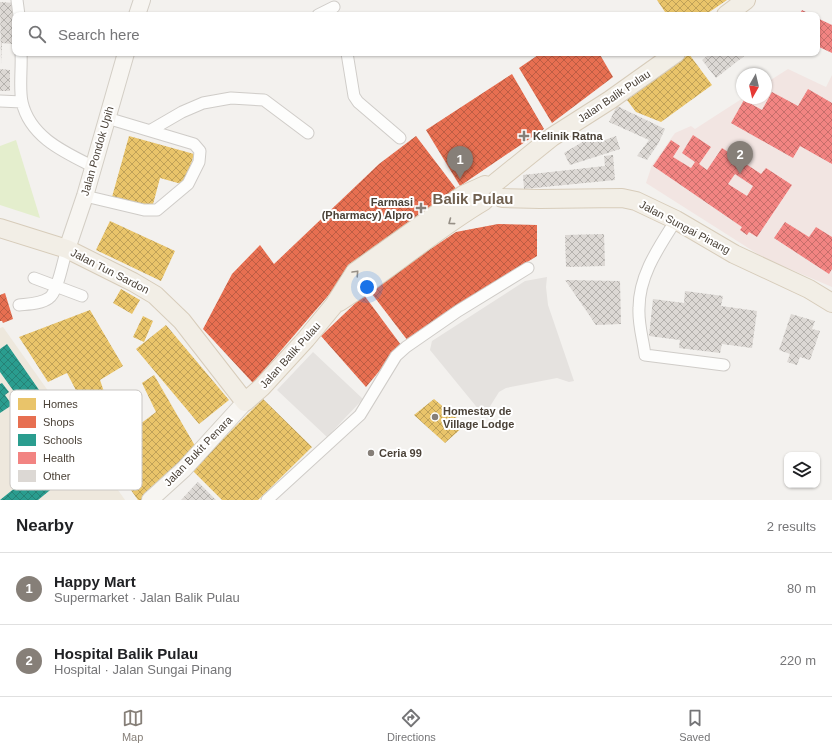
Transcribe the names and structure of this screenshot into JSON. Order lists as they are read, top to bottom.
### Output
{
  "streets": {
    "main road": [
      "Jalan Balik Pulau",
      "Jalan Pondok Upih",
      "Jalan Sungai Pinang",
      "Jalan Tun Sardon",
      "Jalan Bukit Penara"
    ]
  },
  "crossings": [
    ["Jalan Balik Pulau", "Jalan Sungai Pinang"],
    ["Jalan Balik Pulau", "Jalan Tun Sardon"],
    ["Jalan Balik Pulau", "Jalan Bukit Penara"],
    ["Jalan Pondok Upih", "Jalan Tun Sardon"],
    ["Jalan Tun Sardon", "Jalan Bukit Penara"]
  ],
  "districts": ["Balik Pulau"],
  "places": {
    "health": ["Kelinik Ratna", "Farmasi (Pharmacy) Alpro"],
    "other": ["Homestay de Village Lodge", "Ceria 99"]
  },
  "legend": [
    "Homes",
    "Shops",
    "Schools",
    "Health",
    "Other"
  ],
  "north": "bottom",
  "page": {
    "search": "Search here",
    "pins": ["2", "1"],
    "heading": ["Nearby", "2 results"],
    "list": [
      {
        "mark": "1",
        "name": "Happy Mart",
        "note": "Supermarket · Jalan Balik Pulau",
        "value": "80 m"
      },
      {
        "mark": "2",
        "name": "Hospital Balik Pulau",
        "note": "Hospital · Jalan Sungai Pinang",
        "value": "220 m"
      }
    ],
    "nav": ["Map", "Directions", "Saved"]
  }
}
